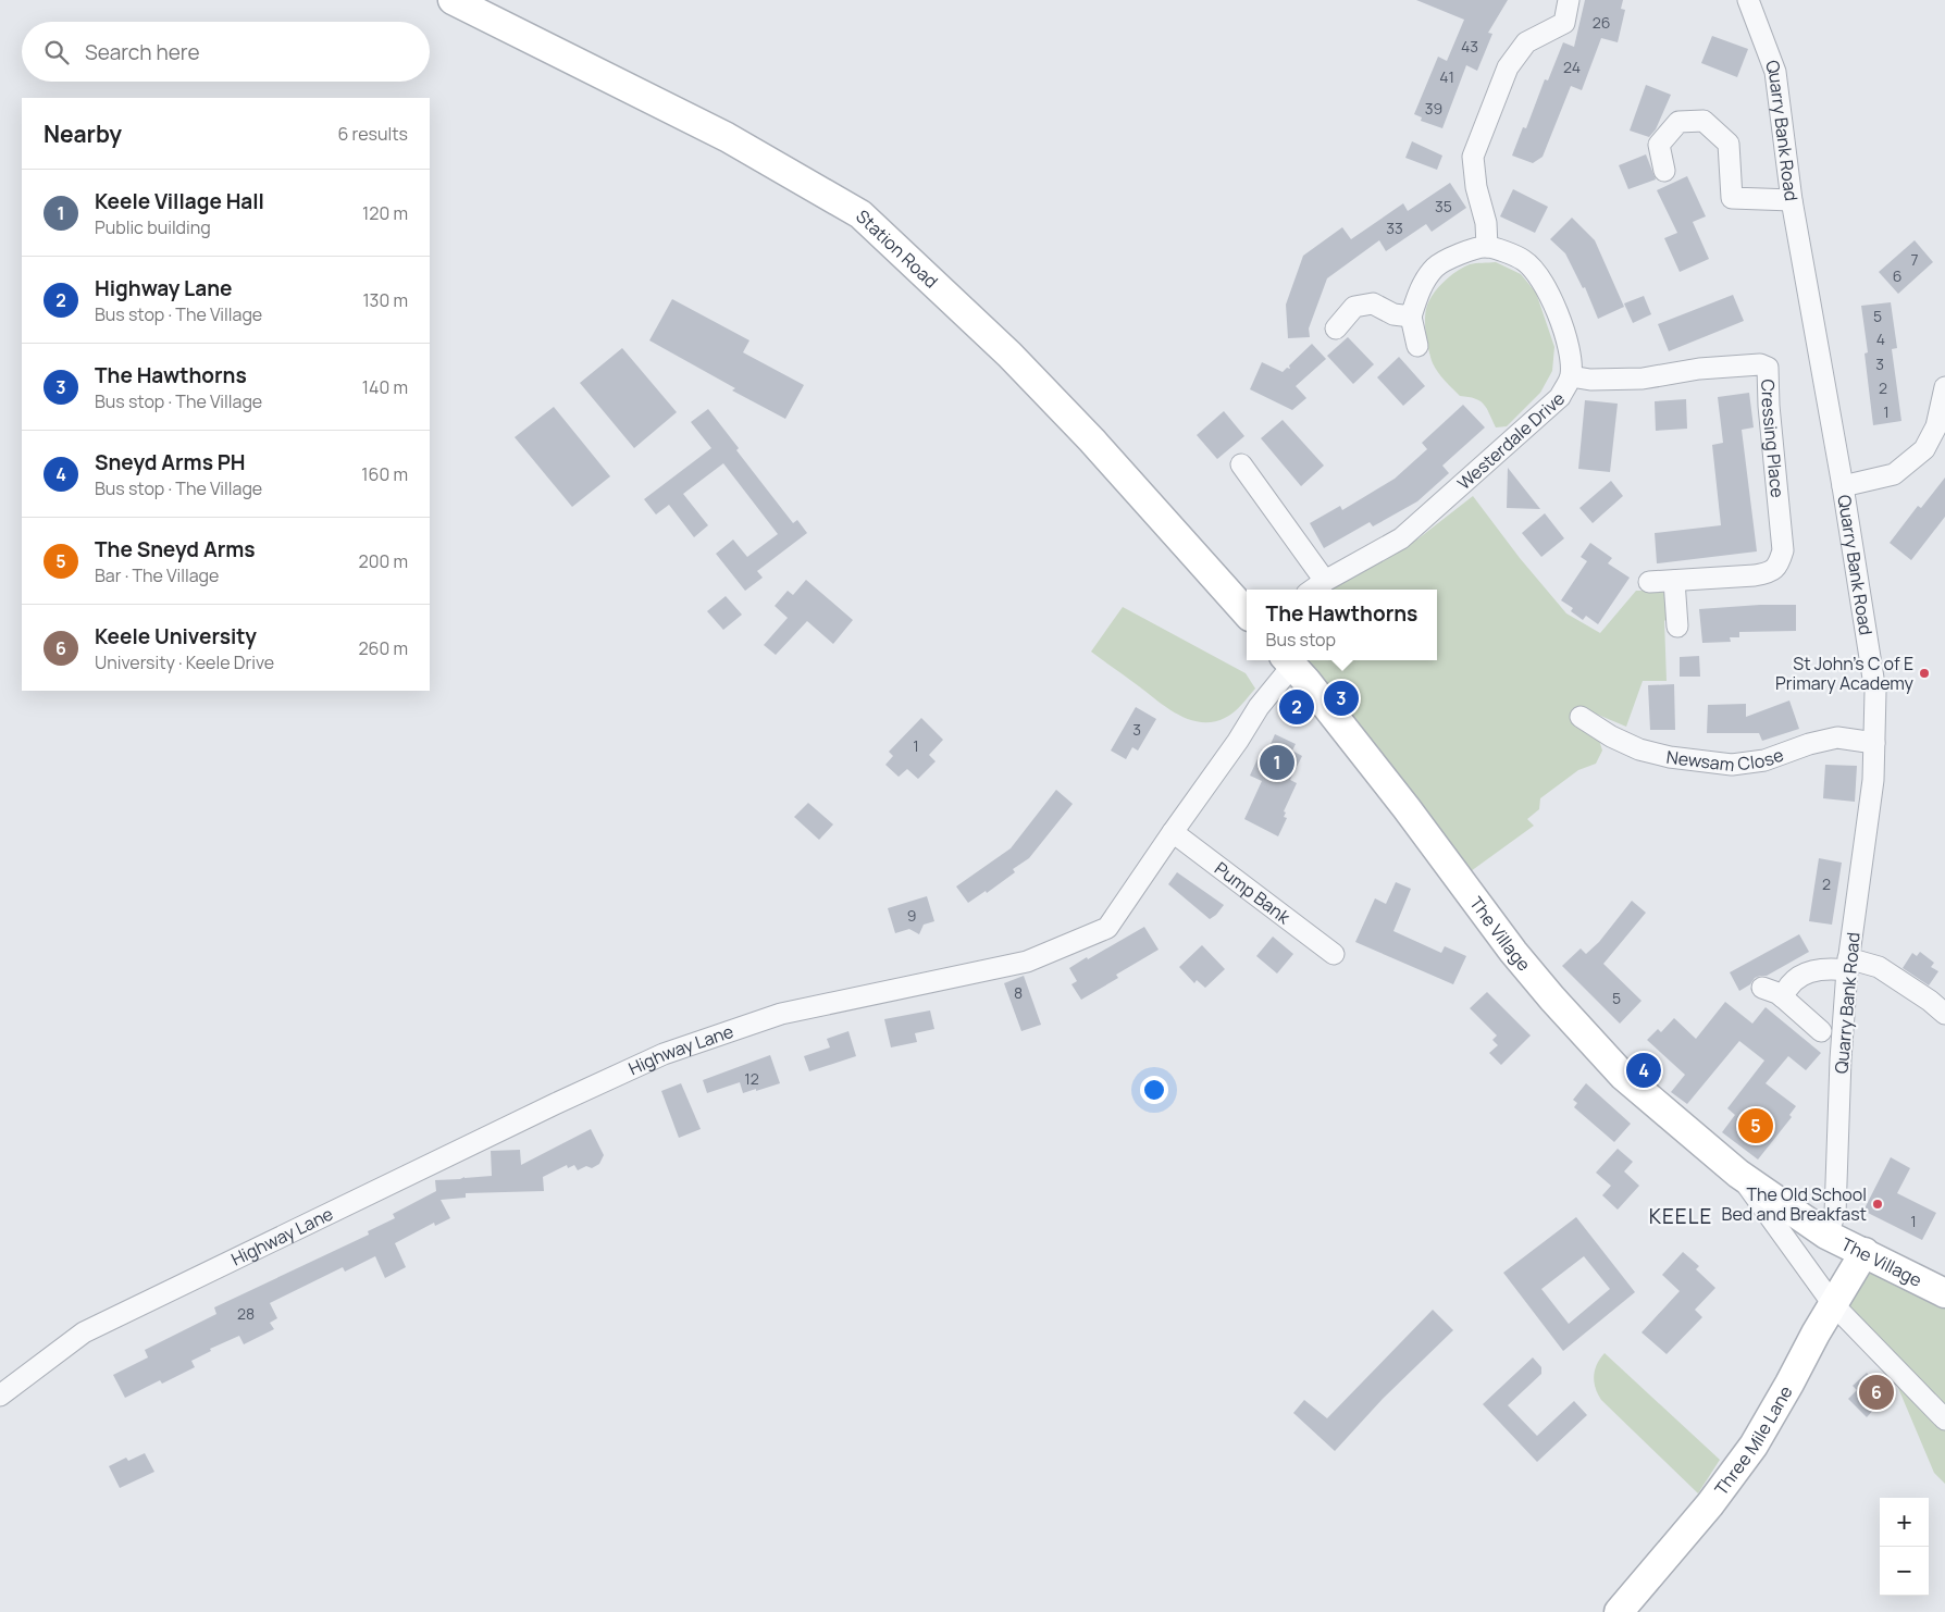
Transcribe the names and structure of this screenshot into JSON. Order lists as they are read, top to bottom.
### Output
{
  "streets": {
    "street": [
      "Quarry Bank Road",
      "Station Road",
      "Cressing Place",
      "Westerdale Drive",
      "Newsam Close",
      "Pump Bank",
      "The Village",
      "Highway Lane",
      "Three Mile Lane"
    ]
  },
  "crossings": [
    ["Quarry Bank Road", "Newsam Close"],
    ["Quarry Bank Road", "The Village"],
    ["Cressing Place", "Westerdale Drive"],
    ["Pump Bank", "Highway Lane"],
    ["The Village", "Highway Lane"],
    ["The Village", "Three Mile Lane"]
  ],
  "districts": ["KEELE"],
  "places": ["St John's C of E Primary Academy", "The Old School Bed and Breakfast"],
  "house_numbers": [
    "26",
    "43",
    "24",
    "41",
    "39",
    "35",
    "33",
    "7",
    "6",
    "5",
    "4",
    "3",
    "2",
    "1",
    "3",
    "1",
    "2",
    "9",
    "8",
    "5",
    "12",
    "1",
    "28"
  ],
  "page": {
    "search": "Search here",
    "heading": ["Nearby", "6 results"],
    "list": [
      {
        "mark": "1",
        "name": "Keele Village Hall",
        "note": "Public building",
        "value": "120 m"
      },
      {
        "mark": "2",
        "name": "Highway Lane",
        "note": "Bus stop · The Village",
        "value": "130 m"
      },
      {
        "mark": "3",
        "name": "The Hawthorns",
        "note": "Bus stop · The Village",
        "value": "140 m"
      },
      {
        "mark": "4",
        "name": "Sneyd Arms PH",
        "note": "Bus stop · The Village",
        "value": "160 m"
      },
      {
        "mark": "5",
        "name": "The Sneyd Arms",
        "note": "Bar · The Village",
        "value": "200 m"
      },
      {
        "mark": "6",
        "name": "Keele University",
        "note": "University · Keele Drive",
        "value": "260 m"
      }
    ],
    "popup": ["The Hawthorns", "Bus stop"],
    "pins": [
      "3",
      "2",
      "1",
      "4",
      "5",
      "6"
    ],
    "map_buttons": ["+", "−"]
  }
}
